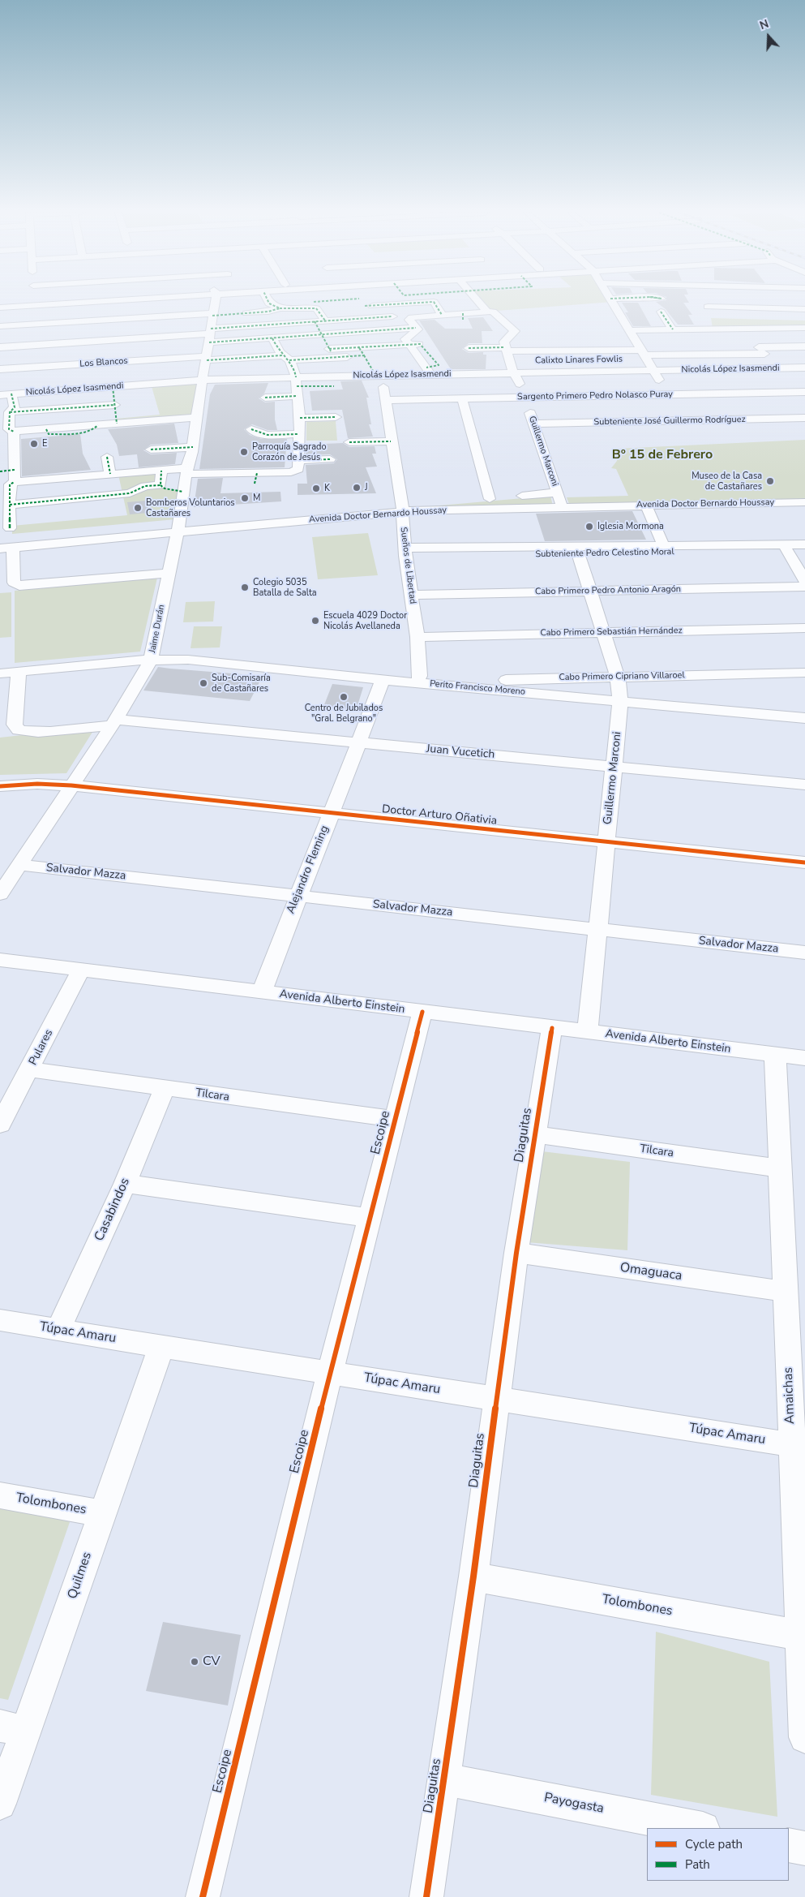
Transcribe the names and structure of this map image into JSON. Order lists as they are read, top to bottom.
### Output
{
  "streets": {
    "street": [
      "Calixto Linares Fowlis",
      "Los Blancos",
      "Nicolás López Isasmendi",
      "Sargento Primero Pedro Nolasco Puray",
      "Subteniente José Guillermo Rodríguez",
      "Guillermo Marconi",
      "Avenida Doctor Bernardo Houssay",
      "Subteniente Pedro Celestino Moral",
      "Sueños de Libertad",
      "Cabo Primero Pedro Antonio Aragón",
      "Jaime Durán",
      "Cabo Primero Sebastián Hernández",
      "Cabo Primero Cipriano Villaroel",
      "Perito Francisco Moreno",
      "Juan Vucetich",
      "Doctor Arturo Oñativia",
      "Alejandro Fleming",
      "Salvador Mazza",
      "Avenida Alberto Einstein",
      "Pulares",
      "Tilcara",
      "Escoipe",
      "Diaguitas",
      "Casabindos",
      "Omaguaca",
      "Túpac Amaru",
      "Amaichas",
      "Tolombones",
      "Quilmes",
      "Payogasta"
    ]
  },
  "crossings": [
    ["Los Blancos", "Jaime Durán"],
    ["Nicolás López Isasmendi", "Guillermo Marconi"],
    ["Nicolás López Isasmendi", "Sueños de Libertad"],
    ["Nicolás López Isasmendi", "Jaime Durán"],
    ["Sargento Primero Pedro Nolasco Puray", "Guillermo Marconi"],
    ["Sargento Primero Pedro Nolasco Puray", "Sueños de Libertad"],
    ["Subteniente José Guillermo Rodríguez", "Guillermo Marconi"],
    ["Guillermo Marconi", "Avenida Doctor Bernardo Houssay"],
    ["Guillermo Marconi", "Subteniente Pedro Celestino Moral"],
    ["Guillermo Marconi", "Cabo Primero Pedro Antonio Aragón"],
    ["Guillermo Marconi", "Cabo Primero Sebastián Hernández"],
    ["Guillermo Marconi", "Cabo Primero Cipriano Villaroel"],
    ["Guillermo Marconi", "Perito Francisco Moreno"],
    ["Guillermo Marconi", "Juan Vucetich"],
    ["Guillermo Marconi", "Doctor Arturo Oñativia"],
    ["Guillermo Marconi", "Salvador Mazza"],
    ["Guillermo Marconi", "Avenida Alberto Einstein"],
    ["Avenida Doctor Bernardo Houssay", "Sueños de Libertad"],
    ["Avenida Doctor Bernardo Houssay", "Jaime Durán"],
    ["Subteniente Pedro Celestino Moral", "Sueños de Libertad"],
    ["Sueños de Libertad", "Cabo Primero Pedro Antonio Aragón"],
    ["Sueños de Libertad", "Cabo Primero Sebastián Hernández"],
    ["Sueños de Libertad", "Perito Francisco Moreno"],
    ["Jaime Durán", "Perito Francisco Moreno"],
    ["Jaime Durán", "Juan Vucetich"],
    ["Jaime Durán", "Doctor Arturo Oñativia"],
    ["Jaime Durán", "Salvador Mazza"],
    ["Cabo Primero Cipriano Villaroel", "Perito Francisco Moreno"],
    ["Perito Francisco Moreno", "Juan Vucetich"],
    ["Perito Francisco Moreno", "Alejandro Fleming"],
    ["Juan Vucetich", "Alejandro Fleming"],
    ["Doctor Arturo Oñativia", "Alejandro Fleming"],
    ["Alejandro Fleming", "Salvador Mazza"],
    ["Alejandro Fleming", "Avenida Alberto Einstein"],
    ["Avenida Alberto Einstein", "Pulares"],
    ["Avenida Alberto Einstein", "Escoipe"],
    ["Avenida Alberto Einstein", "Diaguitas"],
    ["Avenida Alberto Einstein", "Amaichas"],
    ["Pulares", "Tilcara"],
    ["Tilcara", "Escoipe"],
    ["Tilcara", "Diaguitas"],
    ["Tilcara", "Casabindos"],
    ["Tilcara", "Amaichas"],
    ["Escoipe", "Túpac Amaru"],
    ["Diaguitas", "Omaguaca"],
    ["Diaguitas", "Túpac Amaru"],
    ["Diaguitas", "Tolombones"],
    ["Diaguitas", "Payogasta"],
    ["Casabindos", "Túpac Amaru"],
    ["Omaguaca", "Amaichas"],
    ["Túpac Amaru", "Amaichas"],
    ["Túpac Amaru", "Quilmes"],
    ["Amaichas", "Tolombones"],
    ["Tolombones", "Quilmes"]
  ],
  "districts": ["Bº 15 de Febrero"],
  "places": [
    "E",
    "Parroquía Sagrado Corazón de Jesús",
    "Museo de la Casa de Castañares",
    "J",
    "K",
    "M",
    "Bomberos Voluntarios Castañares",
    "Iglesia Mormona",
    "Colegio 5035 Batalla de Salta",
    "Escuela 4029 Doctor Nicolás Avellaneda",
    "Sub-Comisaría de Castañares",
    "Centro de Jubilados \"Gral. Belgrano\"",
    "CV"
  ],
  "legend": ["Cycle path", "Path"],
  "north": "top"
}
